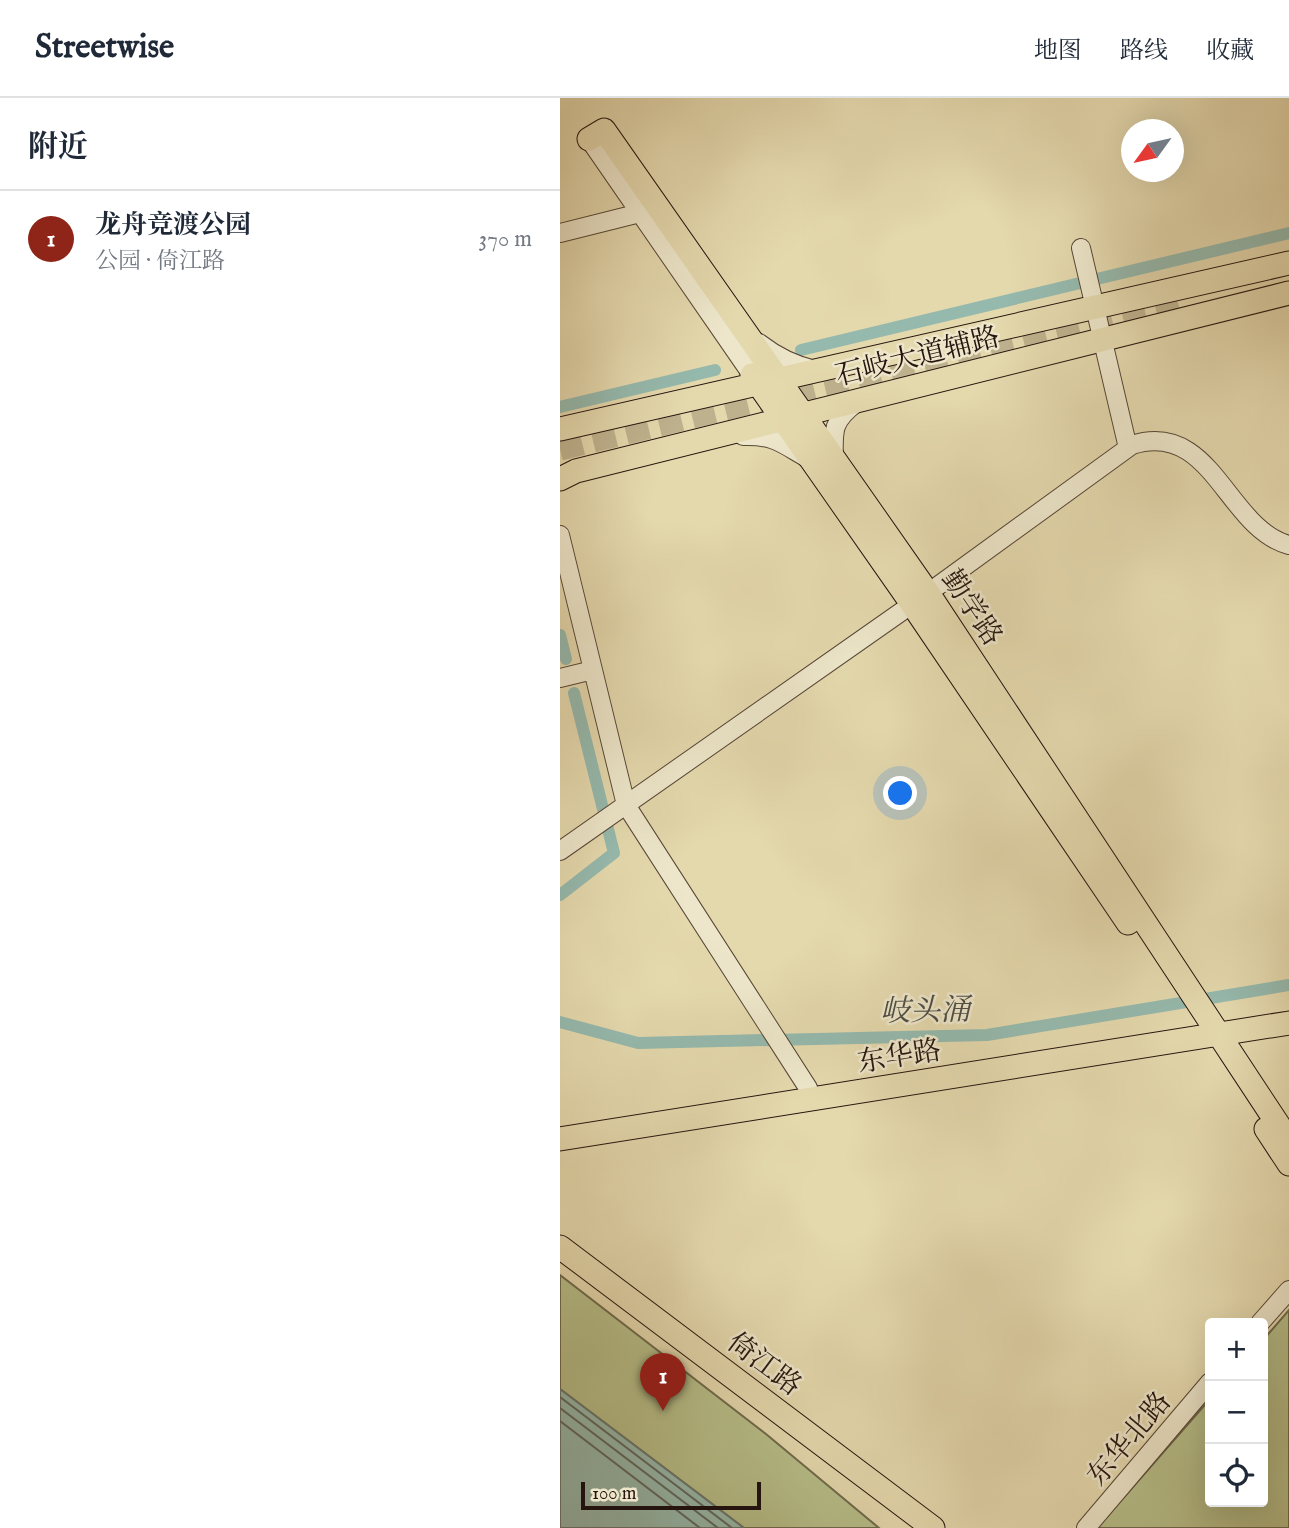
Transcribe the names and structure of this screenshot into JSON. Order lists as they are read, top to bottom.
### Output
{
  "streets": {
    "main road": [
      "石岐大道辅路",
      "勤学路",
      "东华路",
      "倚江路"
    ],
    "street": ["东华北路"]
  },
  "crossings": [
    ["石岐大道辅路", "勤学路"],
    ["勤学路", "东华路"]
  ],
  "water": ["岐头涌"],
  "scale_bar": "100 m",
  "north": "bottom left",
  "page": {
    "header": "Streetwise",
    "nav": ["地图", "路线", "收藏"],
    "heading": "附近",
    "list": [
      {
        "mark": "1",
        "name": "龙舟竞渡公园",
        "note": "公园 · 倚江路",
        "value": "370 m"
      }
    ],
    "map_buttons": ["+", "−"],
    "pins": "1",
    "scale": "100 m"
  }
}
